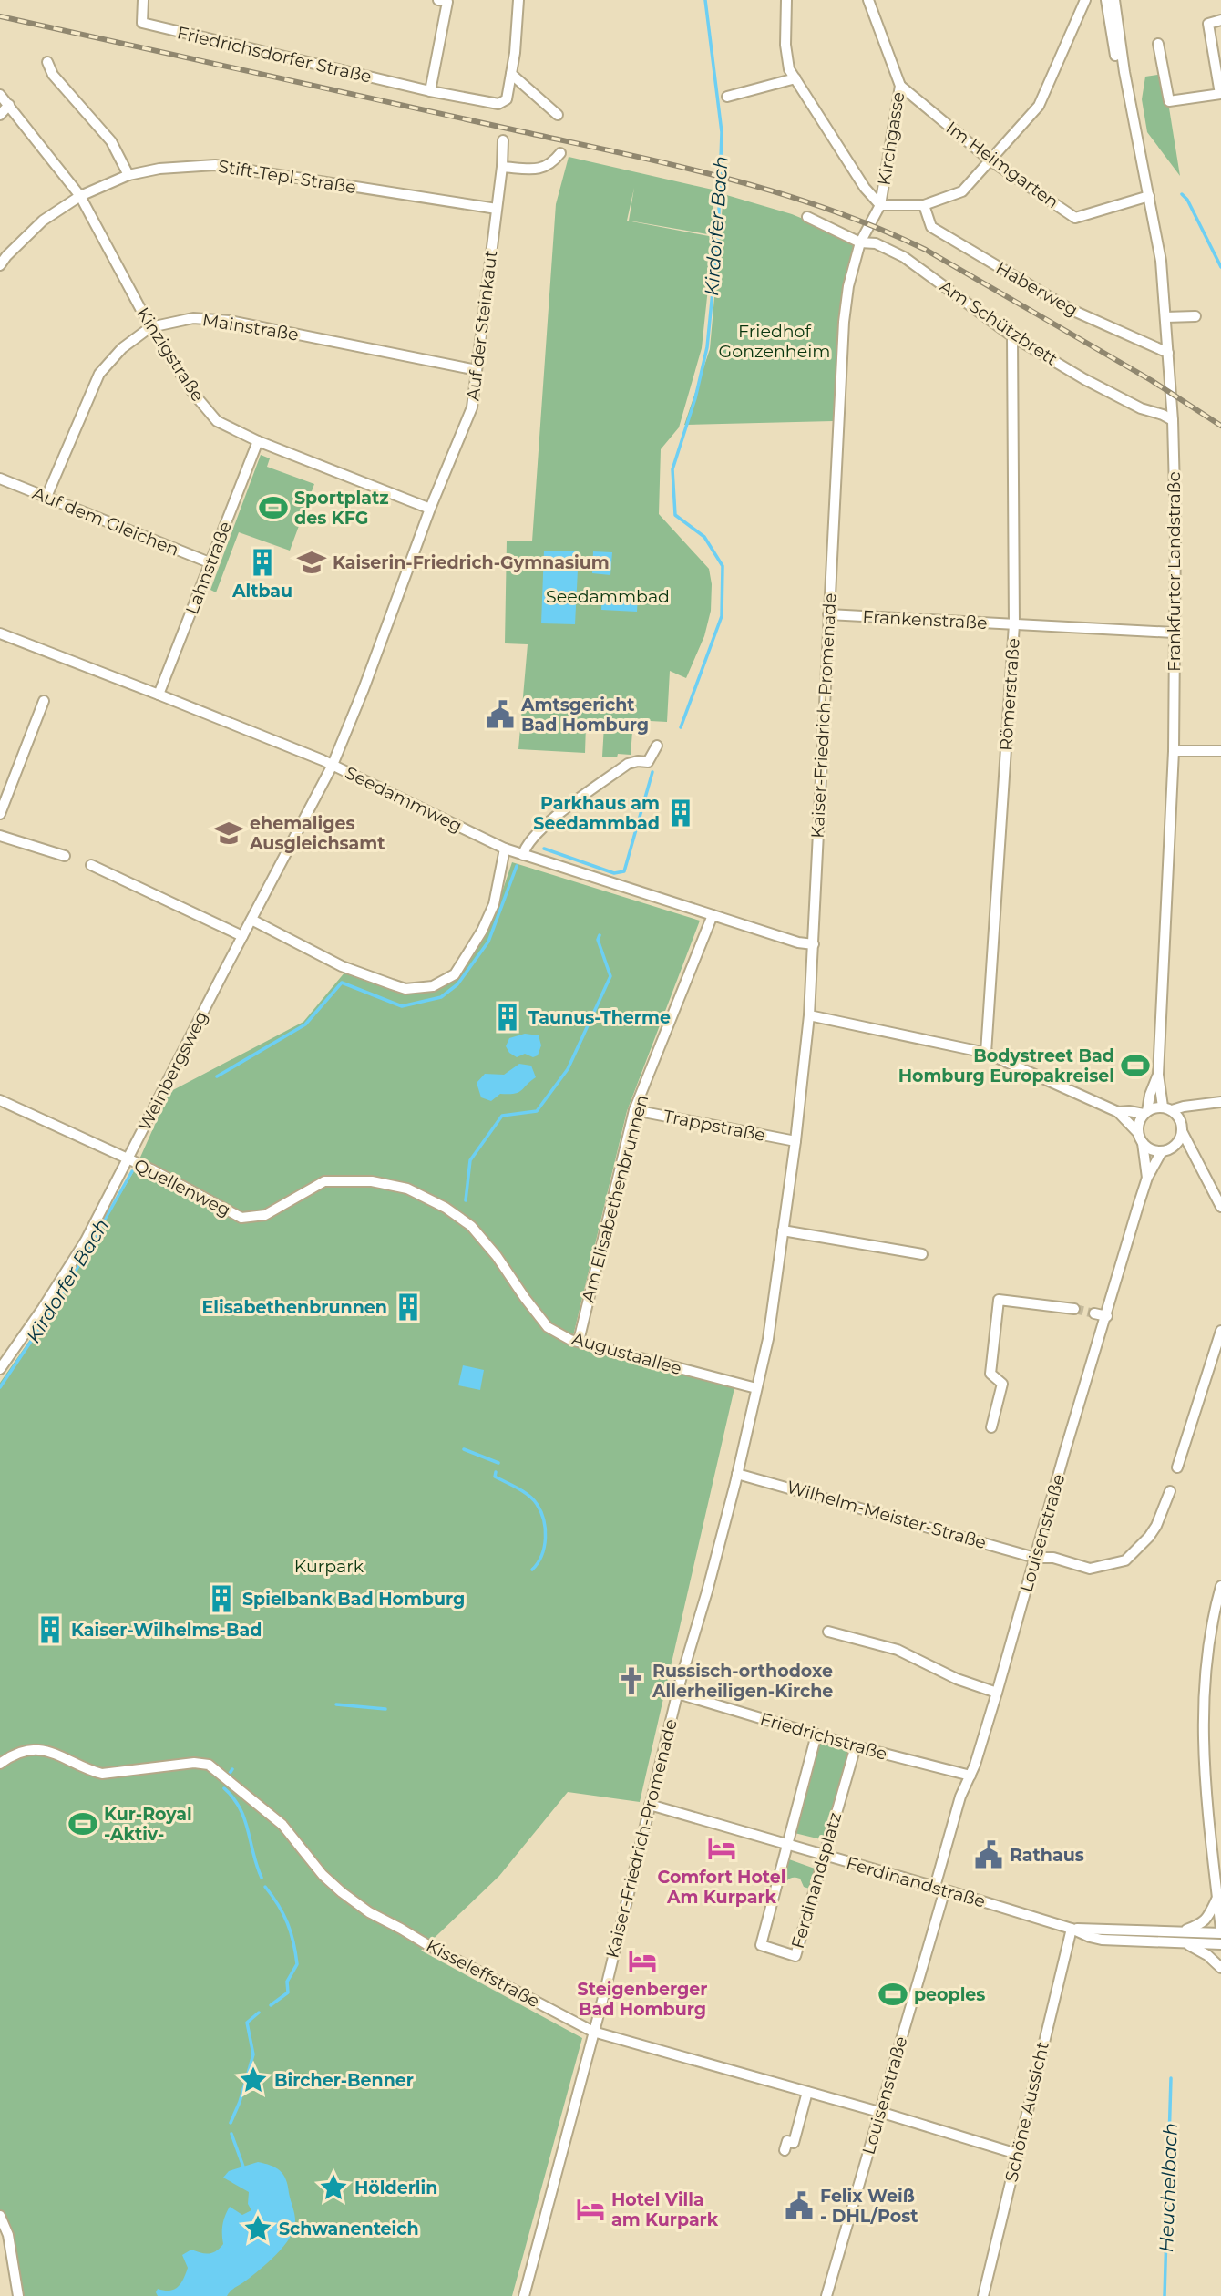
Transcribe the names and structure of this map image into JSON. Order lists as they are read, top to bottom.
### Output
{
  "streets": {
    "street": [
      "Friedrichsdorfer Straße",
      "Kirchgasse",
      "Im Heimgarten",
      "Stift-Tepl-Straße",
      "Haberweg",
      "Am Schützbrett",
      "Auf der Steinkaut",
      "Mainstraße",
      "Kinzigstraße",
      "Auf dem Gleichen",
      "Lahnstraße",
      "Frankfurter Landstraße",
      "Frankenstraße",
      "Römerstraße",
      "Kaiser-Friedrich-Promenade",
      "Seedammweg",
      "Weinbergsweg",
      "Trappstraße",
      "Quellenweg",
      "Am Elisabethenbrunnen",
      "Augustaallee",
      "Wilhelm-Meister-Straße",
      "Louisenstraße",
      "Friedrichstraße",
      "Ferdinandsplatz",
      "Ferdinandstraße",
      "Kisseleffstraße",
      "Schöne Aussicht"
    ]
  },
  "crossings": [
    ["Kirchgasse", "Im Heimgarten"],
    ["Kirchgasse", "Kaiser-Friedrich-Promenade"],
    ["Im Heimgarten", "Frankfurter Landstraße"],
    ["Stift-Tepl-Straße", "Auf der Steinkaut"],
    ["Stift-Tepl-Straße", "Kinzigstraße"],
    ["Haberweg", "Frankfurter Landstraße"],
    ["Am Schützbrett", "Frankfurter Landstraße"],
    ["Am Schützbrett", "Römerstraße"],
    ["Am Schützbrett", "Kaiser-Friedrich-Promenade"],
    ["Auf der Steinkaut", "Mainstraße"],
    ["Auf der Steinkaut", "Kinzigstraße"],
    ["Auf der Steinkaut", "Seedammweg"],
    ["Auf der Steinkaut", "Weinbergsweg"],
    ["Mainstraße", "Kinzigstraße"],
    ["Mainstraße", "Auf dem Gleichen"],
    ["Kinzigstraße", "Lahnstraße"],
    ["Auf dem Gleichen", "Lahnstraße"],
    ["Lahnstraße", "Seedammweg"],
    ["Frankfurter Landstraße", "Frankenstraße"],
    ["Frankfurter Landstraße", "Louisenstraße"],
    ["Frankenstraße", "Römerstraße"],
    ["Frankenstraße", "Kaiser-Friedrich-Promenade"],
    ["Kaiser-Friedrich-Promenade", "Seedammweg"],
    ["Kaiser-Friedrich-Promenade", "Trappstraße"],
    ["Kaiser-Friedrich-Promenade", "Augustaallee"],
    ["Kaiser-Friedrich-Promenade", "Wilhelm-Meister-Straße"],
    ["Kaiser-Friedrich-Promenade", "Friedrichstraße"],
    ["Kaiser-Friedrich-Promenade", "Ferdinandstraße"],
    ["Kaiser-Friedrich-Promenade", "Kisseleffstraße"],
    ["Seedammweg", "Weinbergsweg"],
    ["Seedammweg", "Am Elisabethenbrunnen"],
    ["Weinbergsweg", "Quellenweg"],
    ["Trappstraße", "Am Elisabethenbrunnen"],
    ["Quellenweg", "Augustaallee"],
    ["Am Elisabethenbrunnen", "Augustaallee"],
    ["Wilhelm-Meister-Straße", "Louisenstraße"],
    ["Louisenstraße", "Friedrichstraße"],
    ["Louisenstraße", "Ferdinandstraße"],
    ["Louisenstraße", "Kisseleffstraße"],
    ["Friedrichstraße", "Ferdinandsplatz"],
    ["Ferdinandsplatz", "Ferdinandstraße"],
    ["Ferdinandstraße", "Schöne Aussicht"],
    ["Kisseleffstraße", "Schöne Aussicht"]
  ],
  "water": ["Kirdorfer Bach", "Heuchelbach"],
  "parks": ["Friedhof Gonzenheim", "Seedammbad", "Kurpark"],
  "places": {
    "sports": [
      "Sportplatz des KFG",
      "Bodystreet Bad Homburg Europakreisel",
      "Kur-Royal -Aktiv-",
      "peoples"
    ],
    "building": [
      "Altbau",
      "Parkhaus am Seedammbad",
      "Taunus-Therme",
      "Elisabethenbrunnen",
      "Spielbank Bad Homburg",
      "Kaiser-Wilhelms-Bad"
    ],
    "school or university": ["Kaiserin-Friedrich-Gymnasium", "ehemaliges Ausgleichsamt"],
    "public building": ["Amtsgericht Bad Homburg", "Rathaus", "Felix Weiß - DHL/Post"],
    "church": ["Russisch-orthodoxe Allerheiligen-Kirche"],
    "hotel": ["Comfort Hotel Am Kurpark", "Steigenberger Bad Homburg", "Hotel Villa am Kurpark"],
    "place": ["Bircher-Benner", "Hölderlin", "Schwanenteich"]
  }
}
